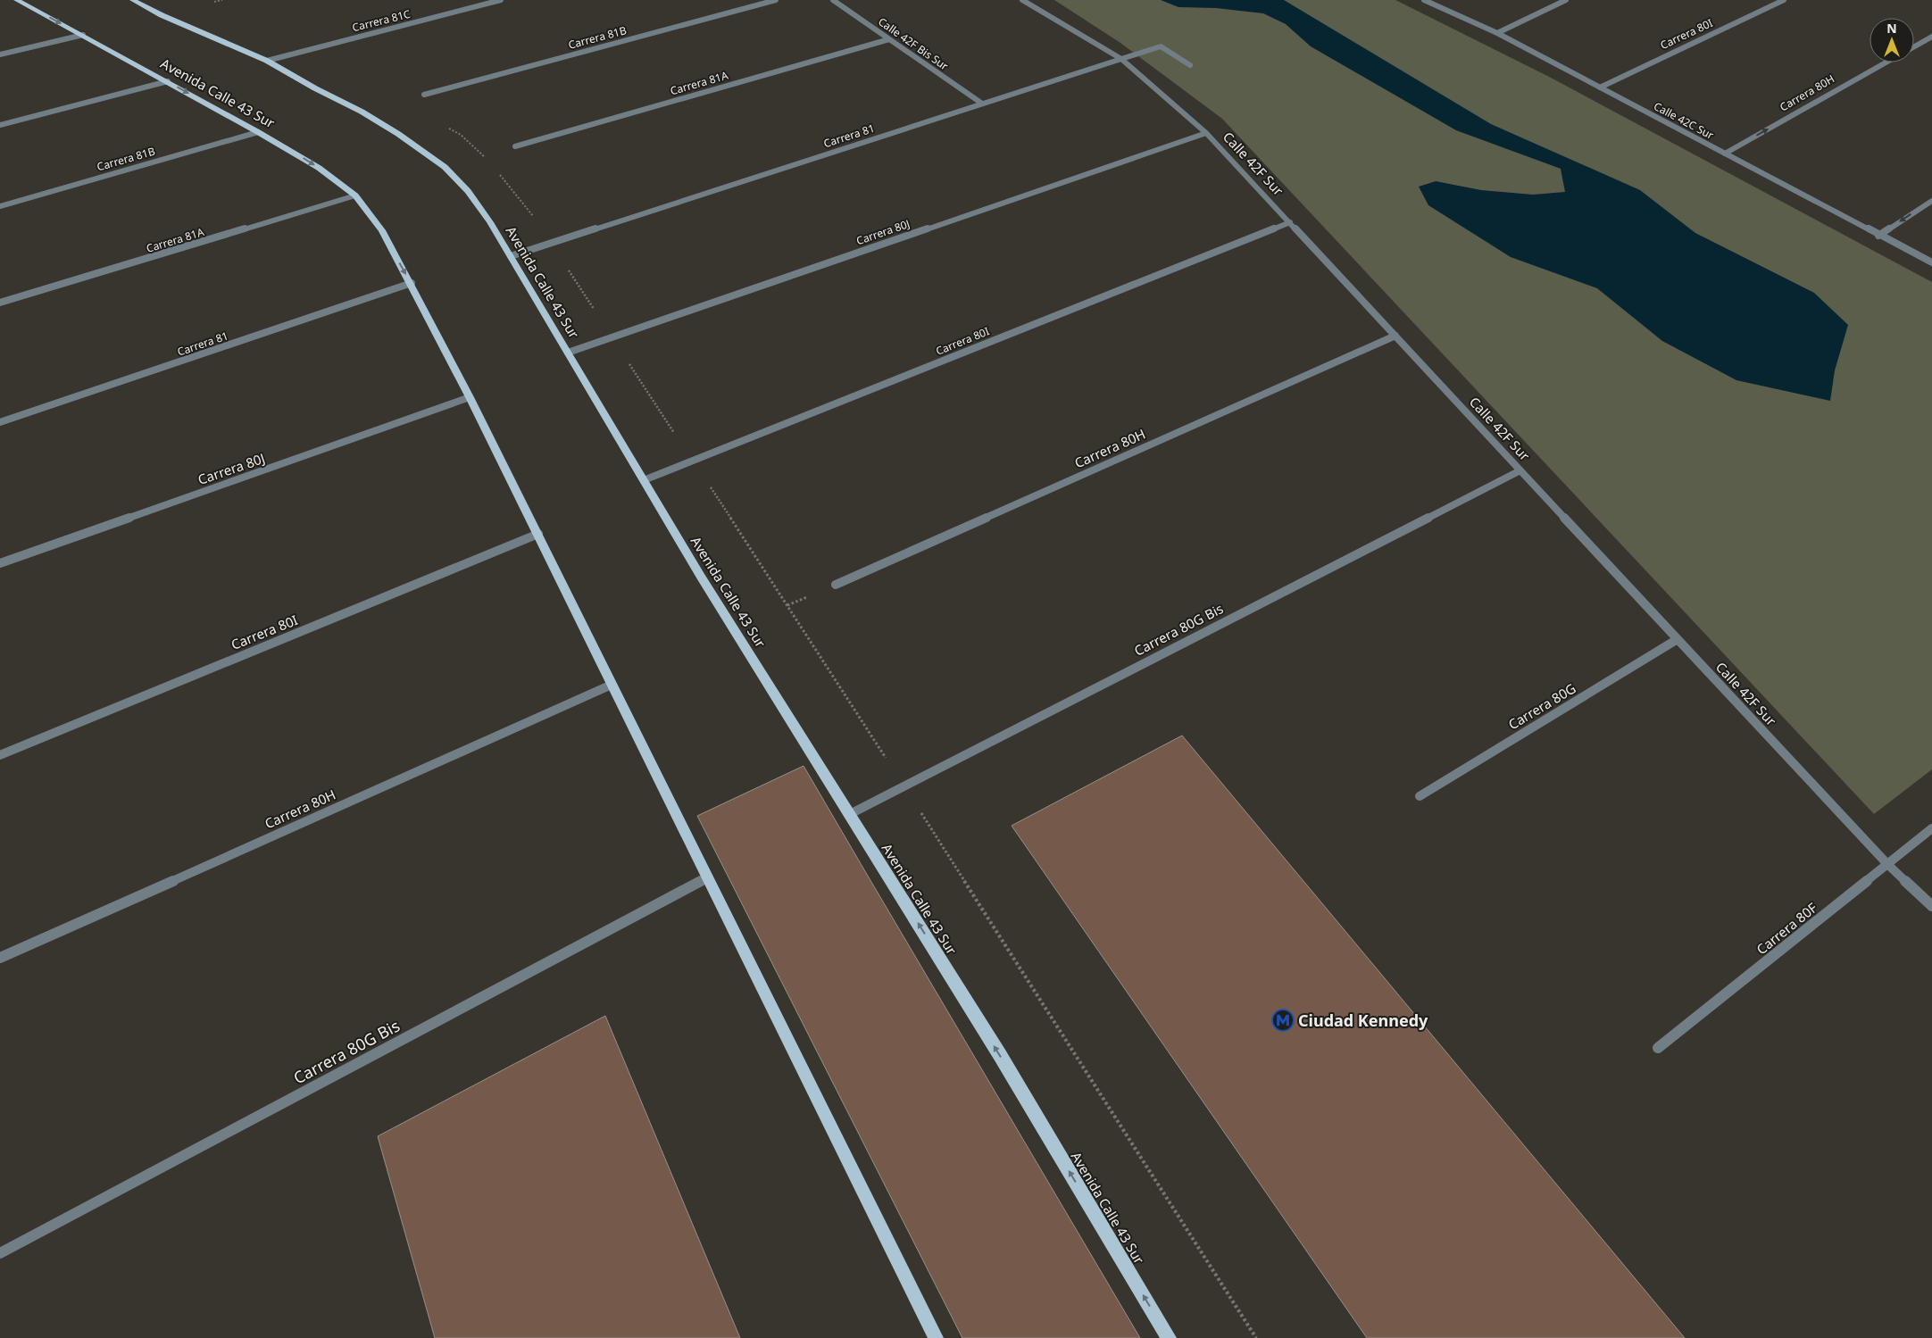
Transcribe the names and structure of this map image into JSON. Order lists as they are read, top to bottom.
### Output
{
  "streets": {
    "main road": ["Avenida Calle 43 Sur"],
    "street": [
      "Carrera 81C",
      "Carrera 80I",
      "Carrera 81B",
      "Calle 42F Bis Sur",
      "Carrera 81A",
      "Carrera 80H",
      "Calle 42C Sur",
      "Carrera 81",
      "Calle 42F Sur",
      "Carrera 80J",
      "Carrera 80G Bis",
      "Carrera 80G",
      "Carrera 80F"
    ]
  },
  "crossings": [
    ["Carrera 81C", "Avenida Calle 43 Sur"],
    ["Carrera 80I", "Avenida Calle 43 Sur"],
    ["Carrera 80I", "Calle 42C Sur"],
    ["Carrera 80I", "Calle 42F Sur"],
    ["Carrera 81B", "Avenida Calle 43 Sur"],
    ["Calle 42F Bis Sur", "Carrera 81A"],
    ["Calle 42F Bis Sur", "Carrera 81"],
    ["Carrera 81A", "Avenida Calle 43 Sur"],
    ["Avenida Calle 43 Sur", "Carrera 80H"],
    ["Avenida Calle 43 Sur", "Carrera 81"],
    ["Avenida Calle 43 Sur", "Carrera 80J"],
    ["Avenida Calle 43 Sur", "Carrera 80G Bis"],
    ["Carrera 80H", "Calle 42C Sur"],
    ["Carrera 80H", "Calle 42F Sur"],
    ["Carrera 81", "Calle 42F Sur"],
    ["Calle 42F Sur", "Carrera 80J"],
    ["Calle 42F Sur", "Carrera 80G Bis"],
    ["Calle 42F Sur", "Carrera 80G"],
    ["Calle 42F Sur", "Carrera 80F"]
  ],
  "places": {
    "metro station": ["Ciudad Kennedy"]
  },
  "north": "top"
}
